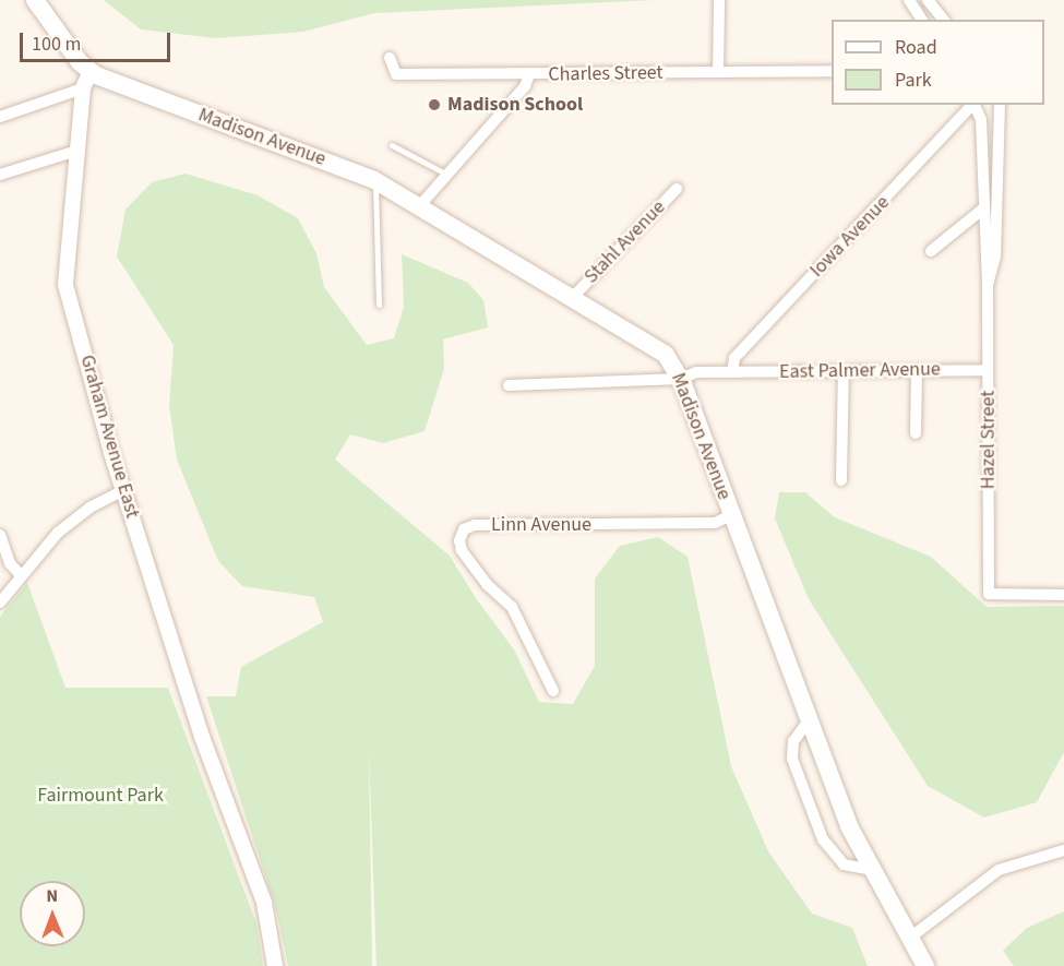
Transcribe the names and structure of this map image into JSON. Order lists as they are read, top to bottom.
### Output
{
  "streets": {
    "main road": ["Madison Avenue"],
    "street": [
      "Charles Street",
      "Iowa Avenue",
      "Stahl Avenue",
      "East Palmer Avenue",
      "Graham Avenue East",
      "Hazel Street",
      "Linn Avenue"
    ]
  },
  "crossings": [
    ["Madison Avenue", "Stahl Avenue"],
    ["Madison Avenue", "East Palmer Avenue"],
    ["Madison Avenue", "Graham Avenue East"],
    ["Madison Avenue", "Linn Avenue"],
    ["Iowa Avenue", "East Palmer Avenue"],
    ["East Palmer Avenue", "Hazel Street"]
  ],
  "parks": ["Fairmount Park"],
  "places": ["Madison School"],
  "legend": ["Road", "Park"],
  "scale_bar": "100 m",
  "north": "top"
}
